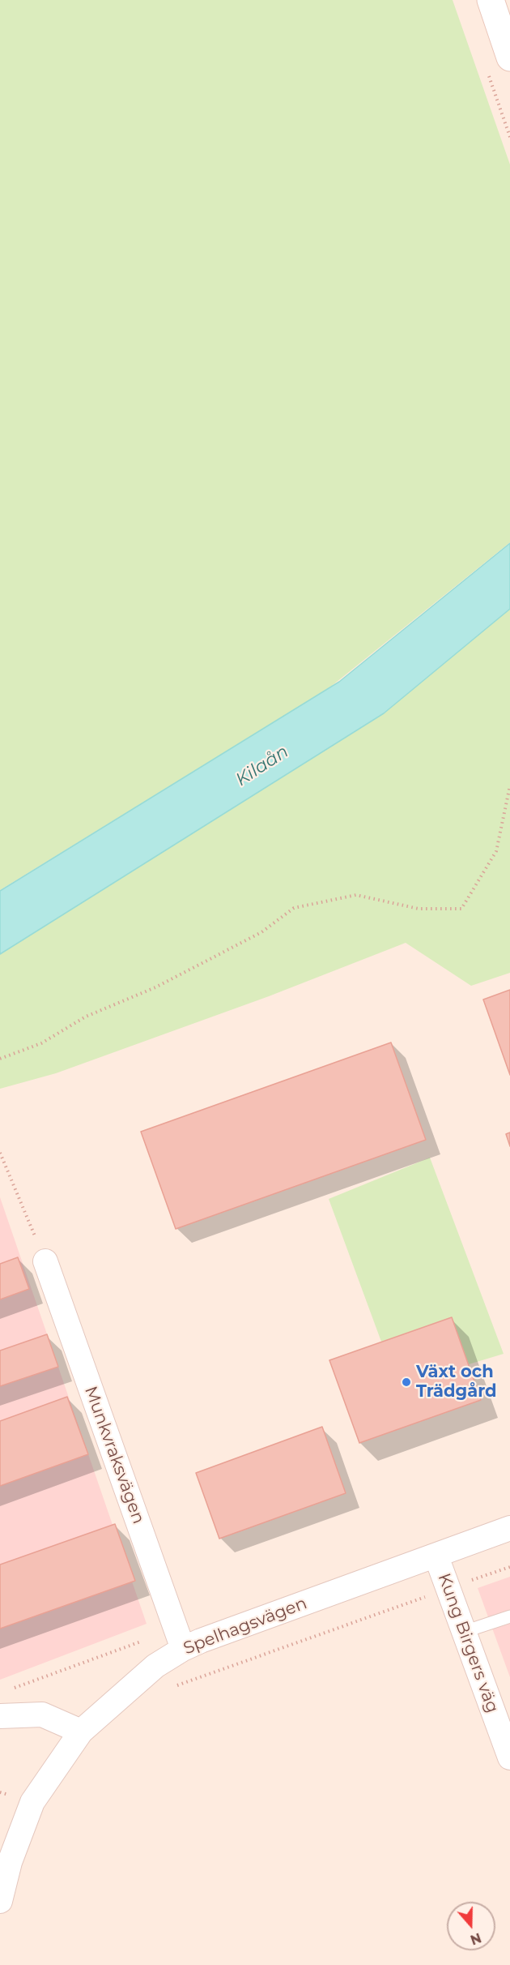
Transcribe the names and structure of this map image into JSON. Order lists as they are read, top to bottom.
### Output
{
  "streets": {
    "street": ["Munkvraksvägen", "Spelhagsvägen", "Kung Birgers väg"]
  },
  "crossings": [
    ["Munkvraksvägen", "Spelhagsvägen"],
    ["Spelhagsvägen", "Kung Birgers väg"]
  ],
  "water": ["Kilaån"],
  "places": ["Växt och Trädgård"],
  "north": "bottom"
}
